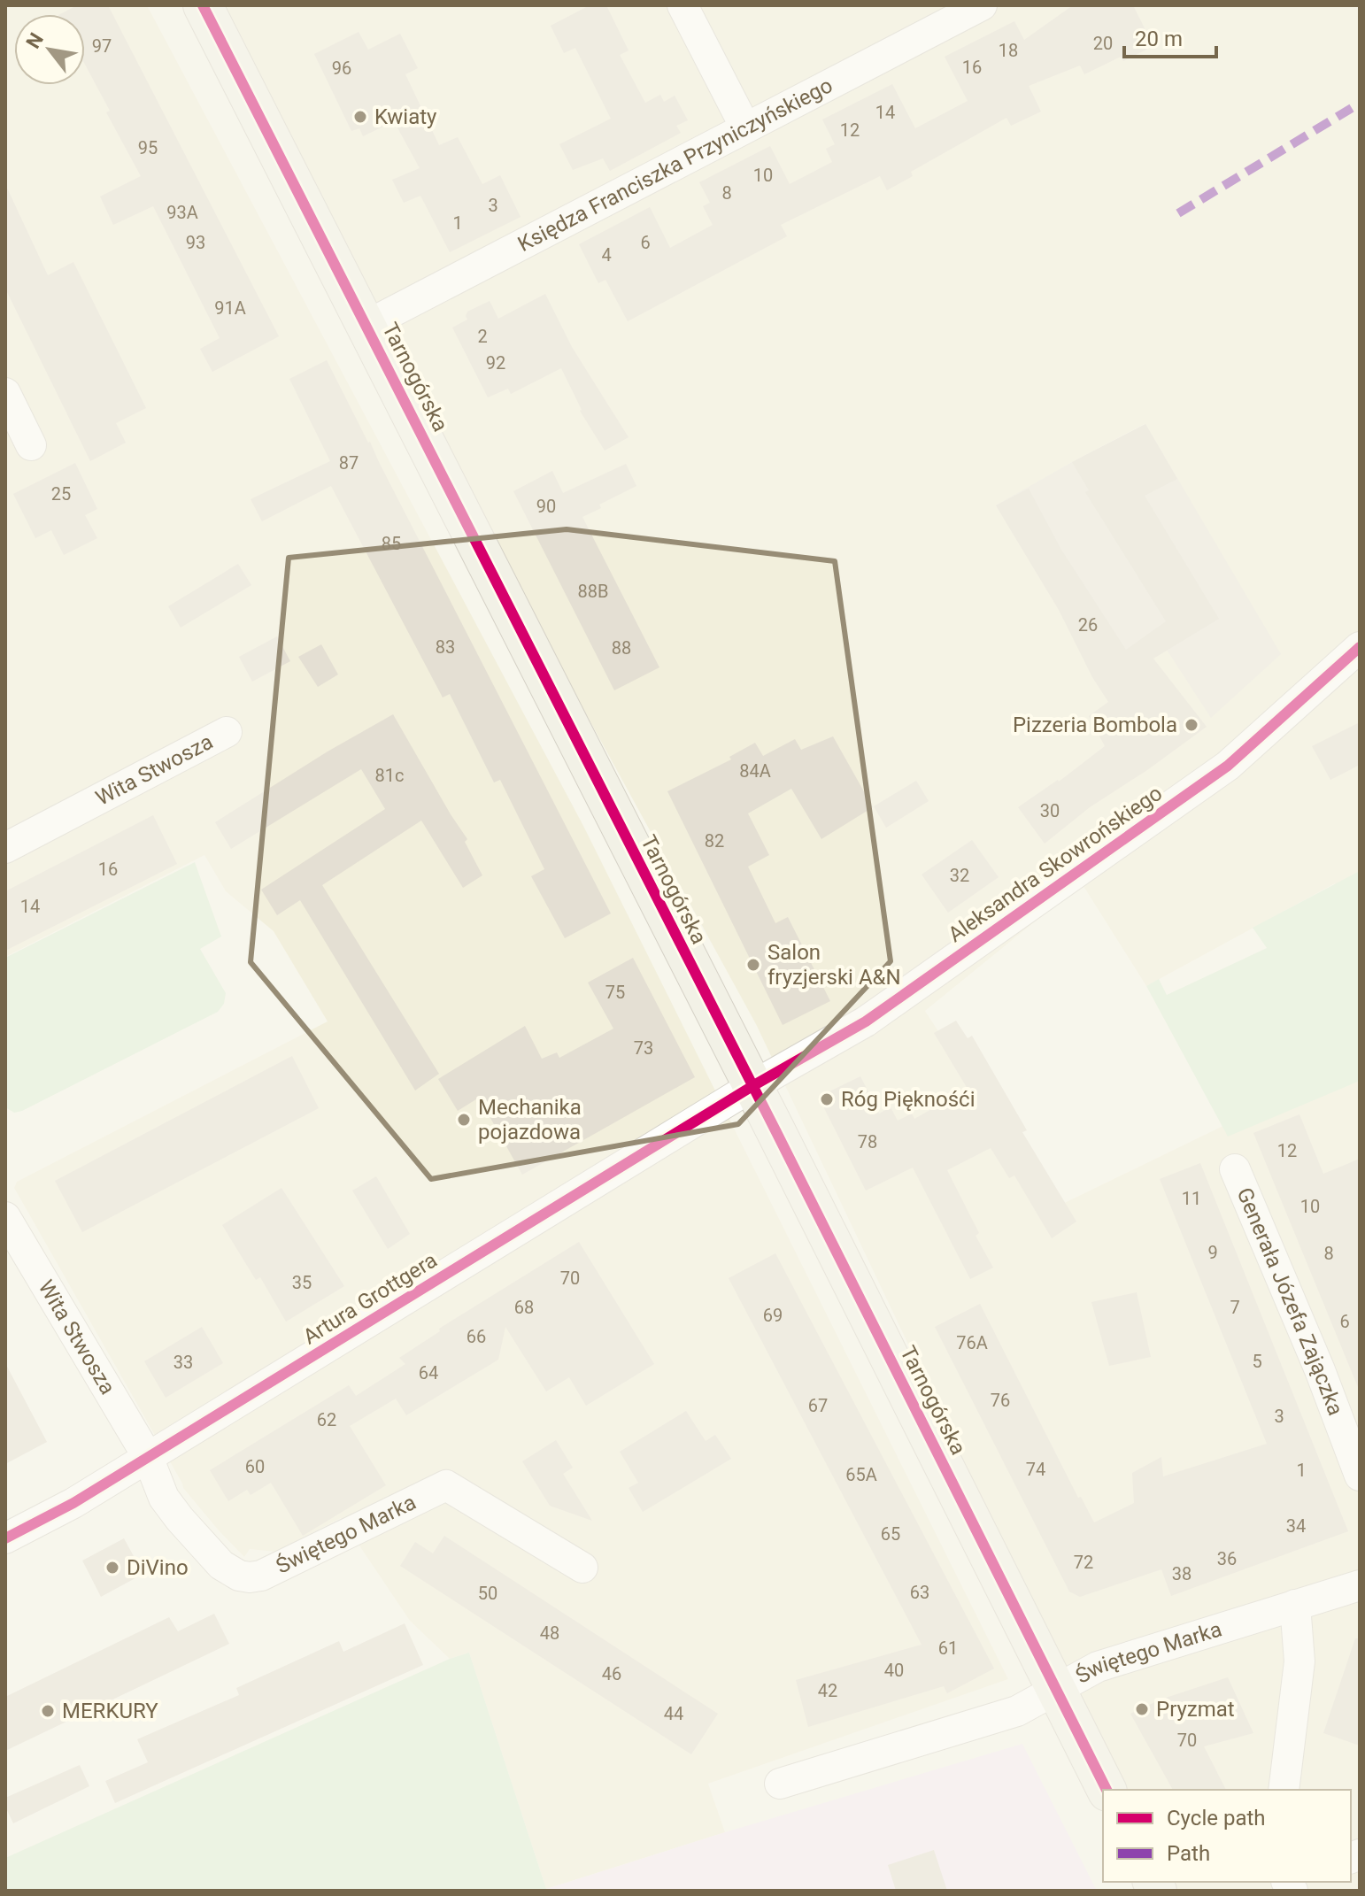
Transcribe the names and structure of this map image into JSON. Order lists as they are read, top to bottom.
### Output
{
  "streets": {
    "main road": ["Tarnogórska"],
    "street": [
      "Księdza Franciszka Przyniczyńskiego",
      "Wita Stwosza",
      "Aleksandra Skowrońskiego",
      "Artura Grottgera",
      "Generała Józefa Zajączka",
      "Świętego Marka"
    ]
  },
  "crossings": [
    ["Księdza Franciszka Przyniczyńskiego", "Tarnogórska"],
    ["Tarnogórska", "Aleksandra Skowrońskiego"],
    ["Tarnogórska", "Artura Grottgera"],
    ["Tarnogórska", "Świętego Marka"],
    ["Wita Stwosza", "Artura Grottgera"],
    ["Wita Stwosza", "Świętego Marka"],
    ["Aleksandra Skowrońskiego", "Artura Grottgera"],
    ["Artura Grottgera", "Świętego Marka"]
  ],
  "places": [
    "Kwiaty",
    "Pizzeria Bombola",
    "Salon fryzjerski A&N",
    "Róg Pięknośći",
    "Mechanika pojazdowa",
    "DiVino",
    "Pryzmat",
    "MERKURY"
  ],
  "house_numbers": [
    "20",
    "97",
    "18",
    "16",
    "96",
    "14",
    "12",
    "95",
    "10",
    "8",
    "3",
    "93A",
    "1",
    "93",
    "6",
    "4",
    "91A",
    "2",
    "92",
    "87",
    "25",
    "90",
    "85",
    "88B",
    "26",
    "83",
    "88",
    "84A",
    "81c",
    "30",
    "82",
    "16",
    "32",
    "14",
    "75",
    "73",
    "78",
    "12",
    "11",
    "10",
    "9",
    "8",
    "70",
    "35",
    "68",
    "7",
    "69",
    "6",
    "66",
    "76A",
    "5",
    "33",
    "64",
    "76",
    "67",
    "3",
    "62",
    "60",
    "74",
    "1",
    "65A",
    "34",
    "65",
    "36",
    "72",
    "38",
    "63",
    "50",
    "48",
    "61",
    "40",
    "46",
    "42",
    "44",
    "70"
  ],
  "legend": ["Cycle path", "Path"],
  "scale_bar": "20 m",
  "north": "top left"
}
